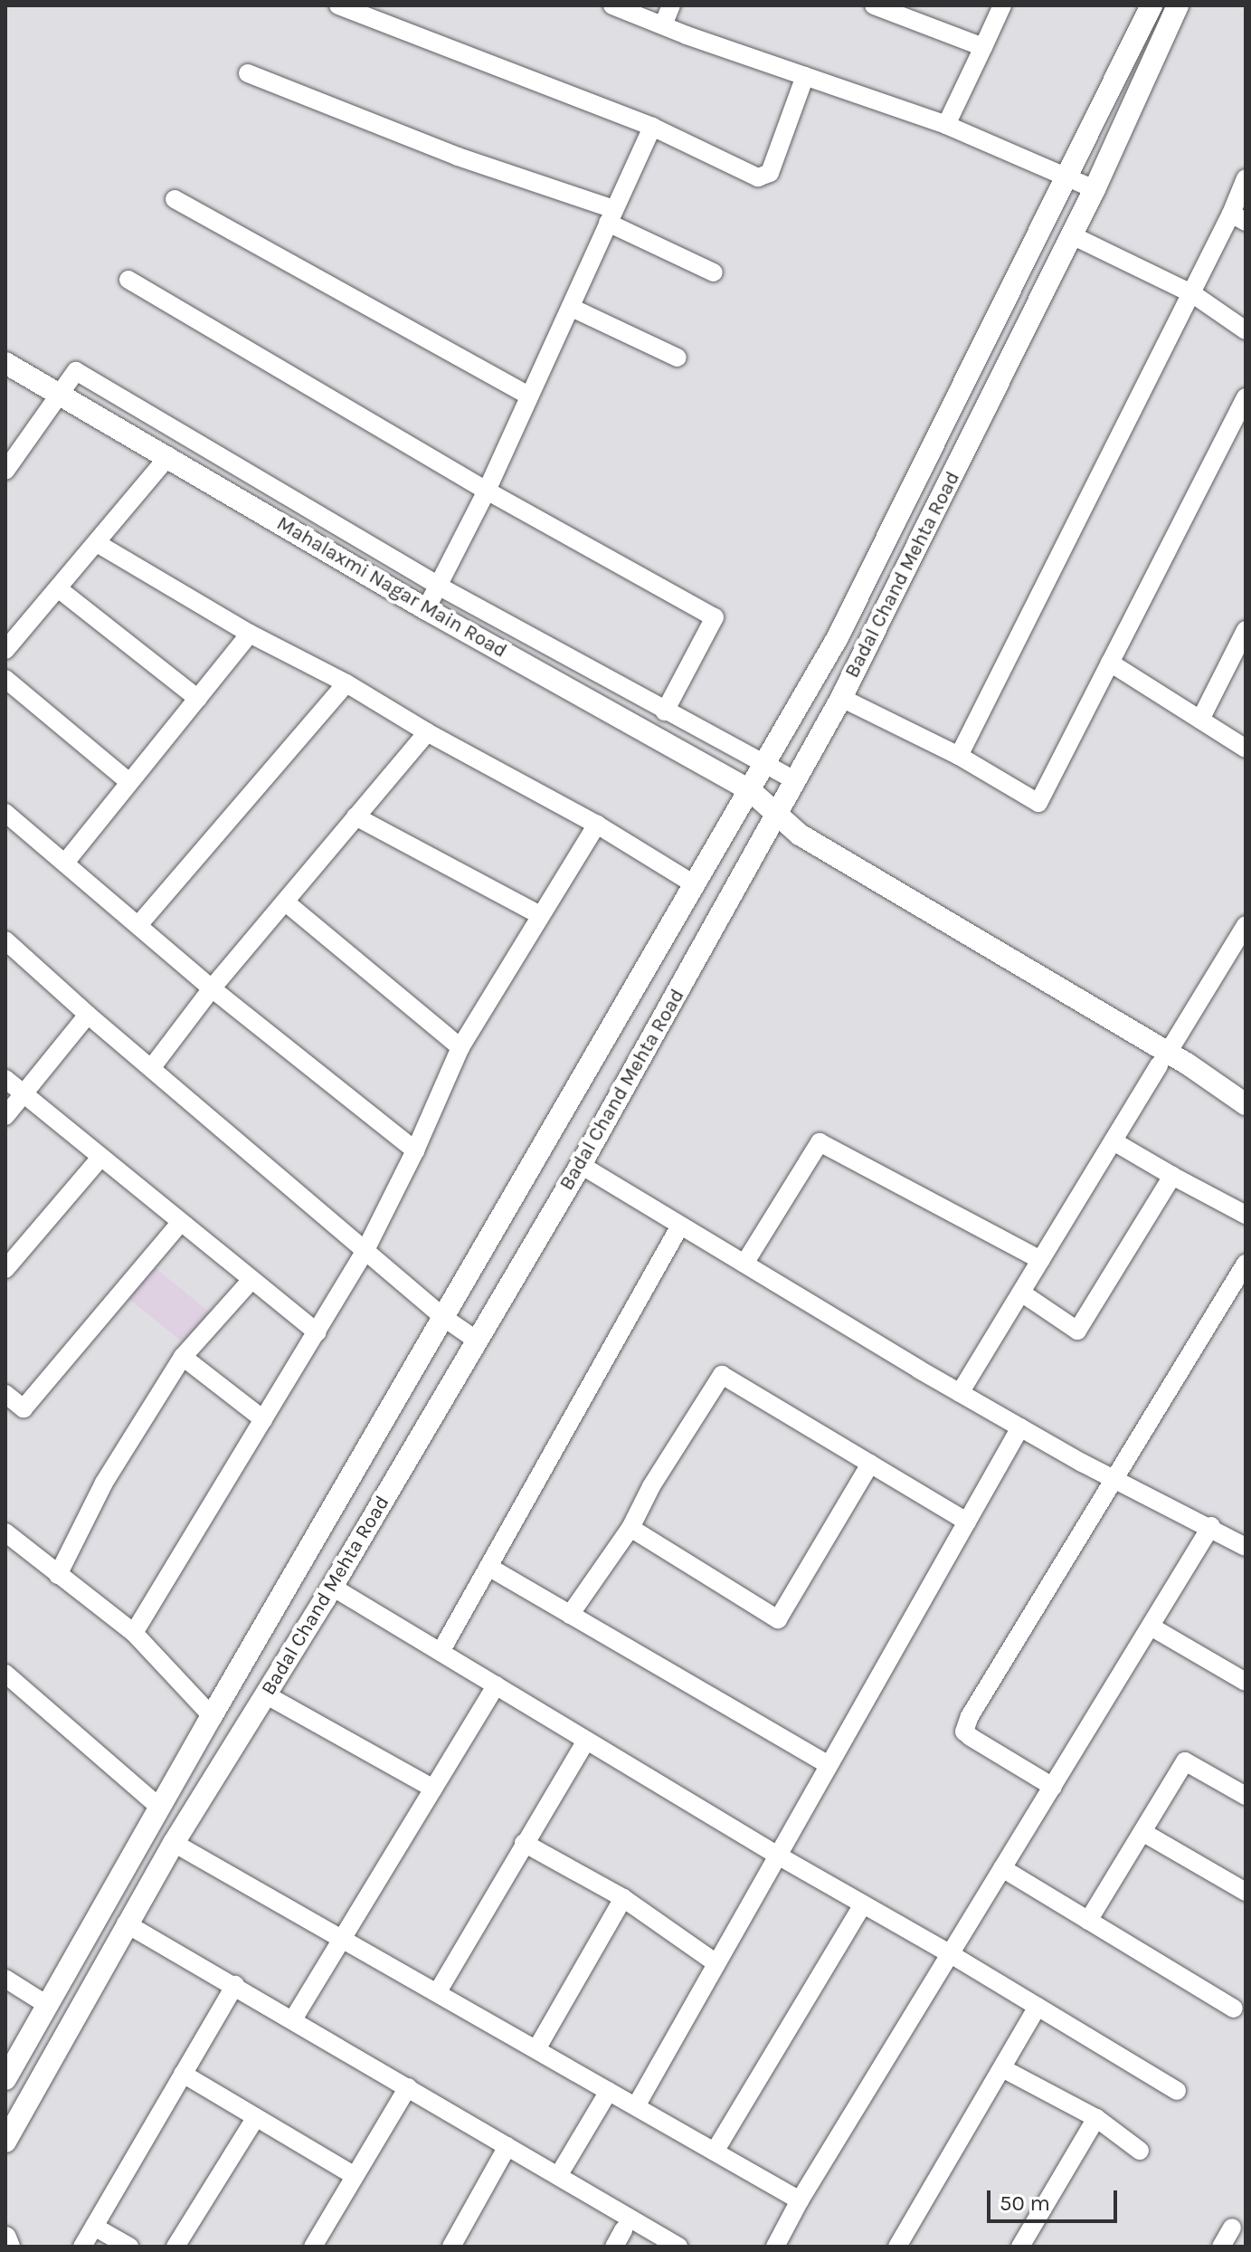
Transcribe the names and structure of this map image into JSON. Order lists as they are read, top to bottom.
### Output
{
  "streets": {
    "street": ["Badal Chand Mehta Road", "Mahalaxmi Nagar Main Road"]
  },
  "crossings": [
    ["Badal Chand Mehta Road", "Mahalaxmi Nagar Main Road"]
  ],
  "scale_bar": "50 m"
}
